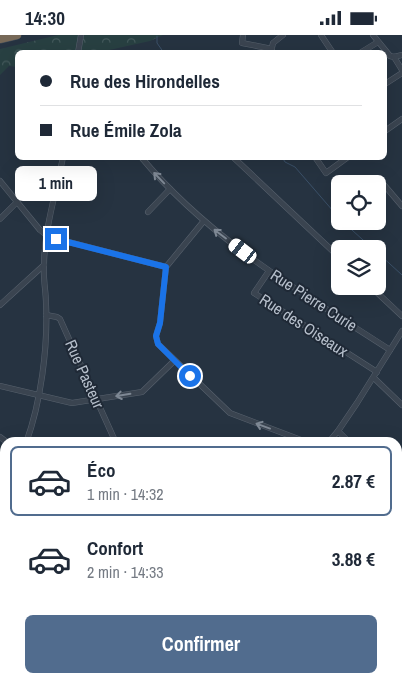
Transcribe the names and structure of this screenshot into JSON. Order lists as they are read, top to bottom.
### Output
{
  "streets": {
    "street": ["Rue Pierre Curie", "Rue des Oiseaux", "Rue Pasteur"]
  },
  "crossings": [
    ["Rue Pierre Curie", "Rue des Oiseaux"]
  ],
  "one_way": ["Rue Pierre Curie"],
  "page": {
    "status": "14:30",
    "banner": ["Rue des Hirondelles", "Rue Émile Zola"],
    "bubble": "1 min",
    "list": [
      {
        "name": "Éco",
        "note": "1 min · 14:32",
        "value": "2.87 €"
      },
      {
        "name": "Confort",
        "note": "2 min · 14:33",
        "value": "3.88 €"
      }
    ],
    "buttons": "Confirmer"
  }
}
